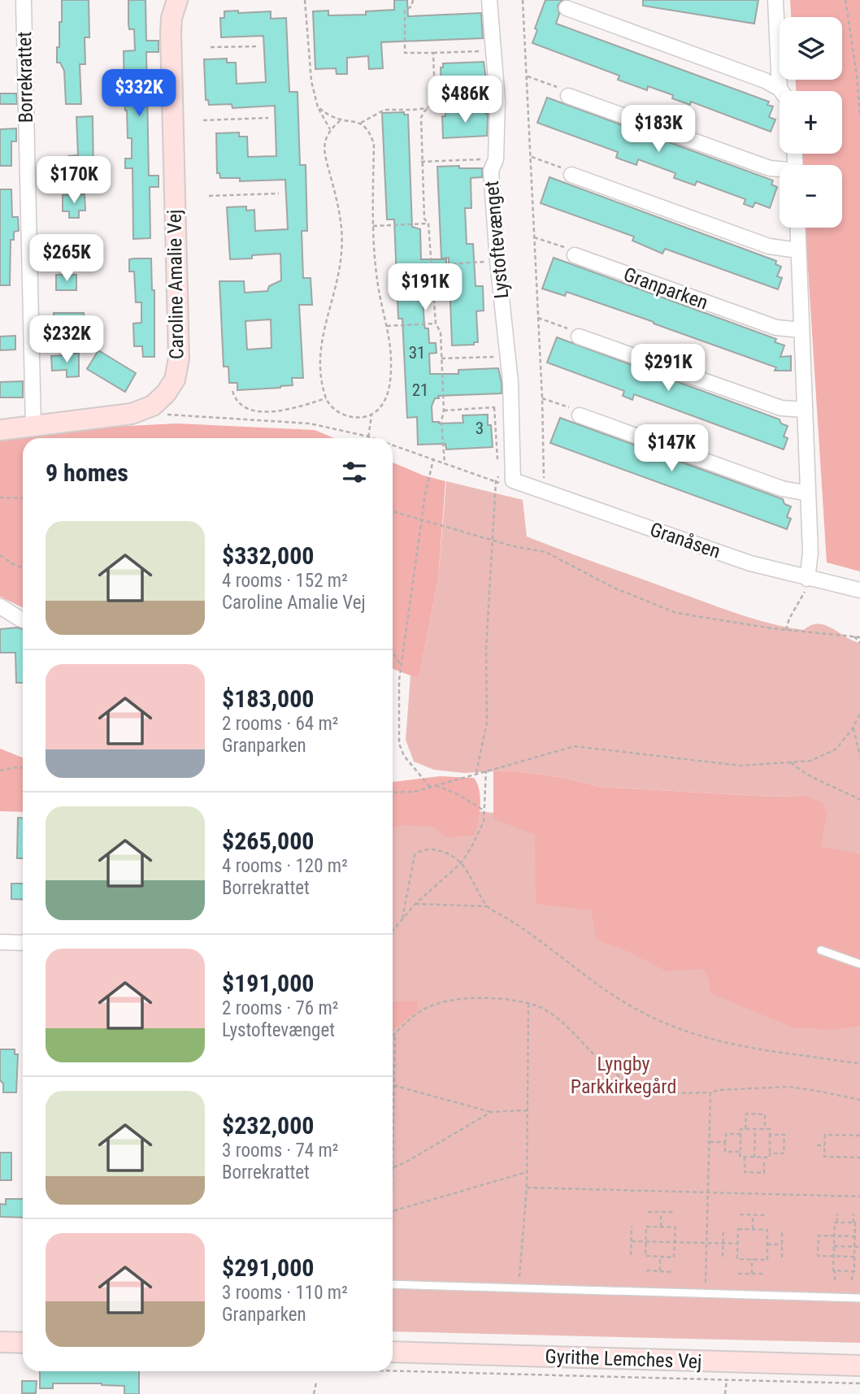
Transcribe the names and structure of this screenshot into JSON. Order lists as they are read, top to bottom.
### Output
{
  "streets": {
    "street": [
      "Borrekrattet",
      "Lystoftevænget",
      "Caroline Amalie Vej",
      "Granparken",
      "Granåsen",
      "Gyrithe Lemches Vej"
    ]
  },
  "crossings": [
    ["Lystoftevænget", "Granåsen"]
  ],
  "parks": ["Lyngby Parkkirkegård"],
  "house_numbers": ["31", "21", "3"],
  "page": {
    "map_buttons": ["+", "−"],
    "price": [
      "$332K",
      "$486K",
      "$183K",
      "$170K",
      "$265K",
      "$191K",
      "$232K",
      "$291K",
      "$147K"
    ],
    "heading": "9 homes",
    "list": [
      {
        "name": "$332,000",
        "note": "4 rooms · 152 m² · Caroline Amalie Vej"
      },
      {
        "name": "$183,000",
        "note": "2 rooms · 64 m² · Granparken"
      },
      {
        "name": "$265,000",
        "note": "4 rooms · 120 m² · Borrekrattet"
      },
      {
        "name": "$191,000",
        "note": "2 rooms · 76 m² · Lystoftevænget"
      },
      {
        "name": "$232,000",
        "note": "3 rooms · 74 m² · Borrekrattet"
      },
      {
        "name": "$291,000",
        "note": "3 rooms · 110 m² · Granparken"
      }
    ]
  }
}
